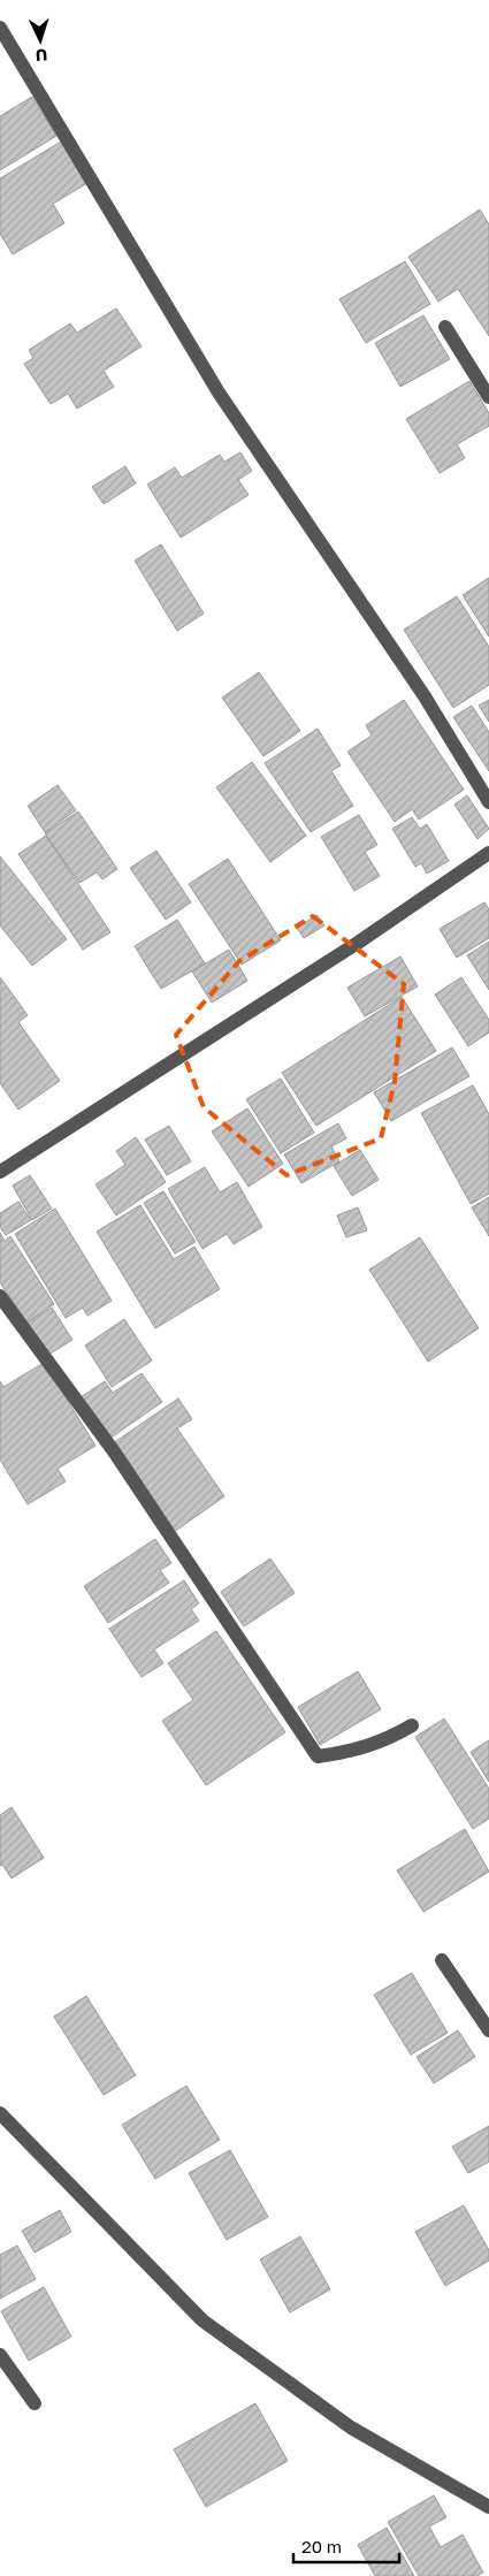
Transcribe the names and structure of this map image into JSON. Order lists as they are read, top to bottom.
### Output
{
  "scale_bar": "20 m",
  "north": "bottom"
}
